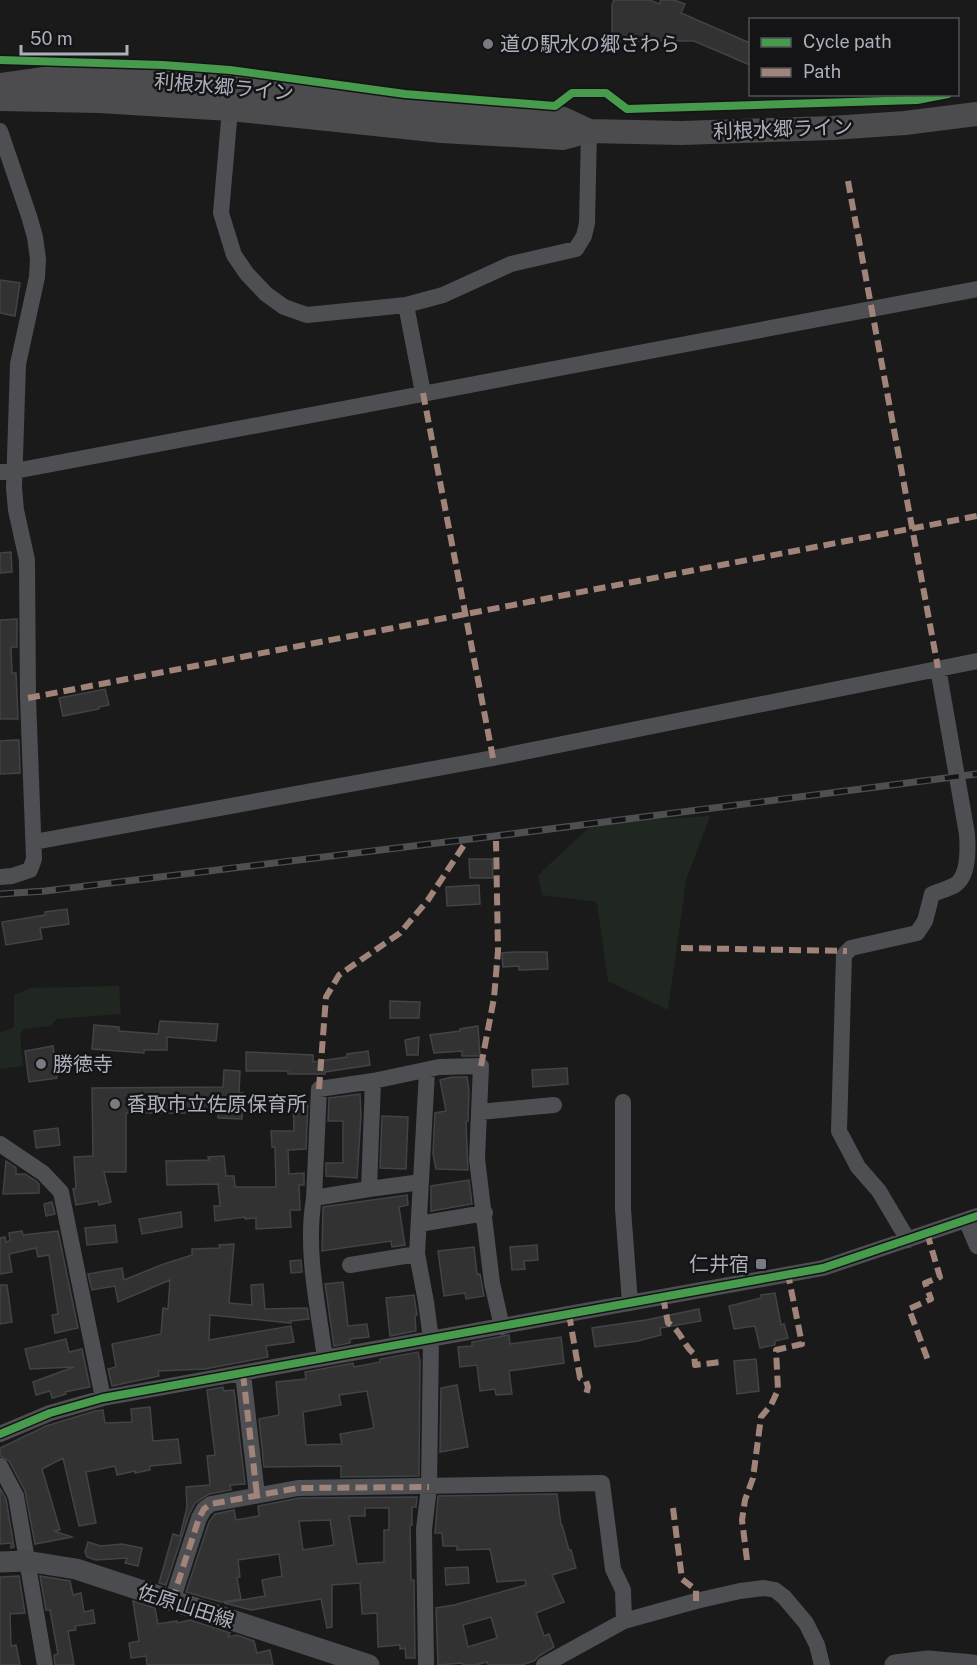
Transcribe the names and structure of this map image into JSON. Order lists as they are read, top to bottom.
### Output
{
  "streets": {
    "highway": ["利根水郷ライン"],
    "main road": ["佐原山田線"]
  },
  "places": {
    "other": ["道の駅水の郷さわら", "勝徳寺", "香取市立佐原保育所"],
    "transit": ["仁井宿"]
  },
  "legend": ["Cycle path", "Path"],
  "scale_bar": "50 m"
}
